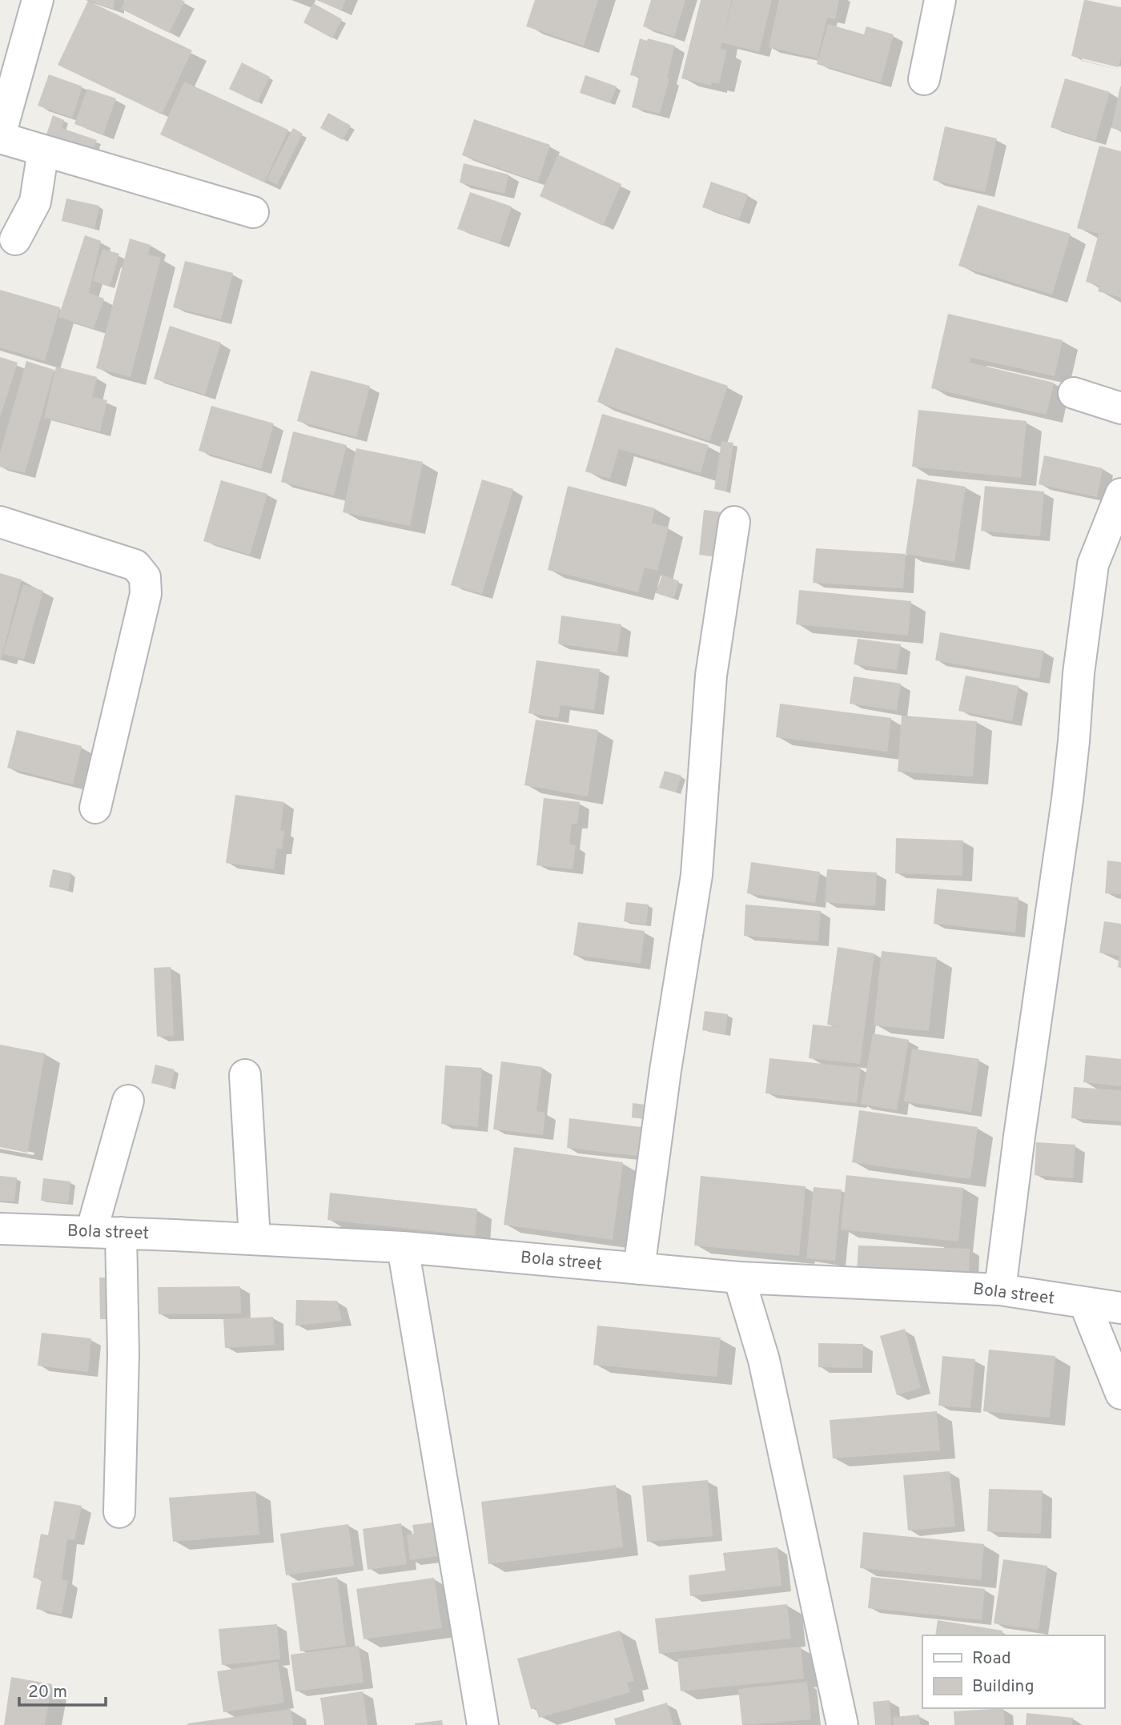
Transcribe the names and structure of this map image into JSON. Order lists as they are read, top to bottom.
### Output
{
  "streets": {
    "street": ["Bola street"]
  },
  "legend": ["Road", "Building"],
  "scale_bar": "20 m"
}
